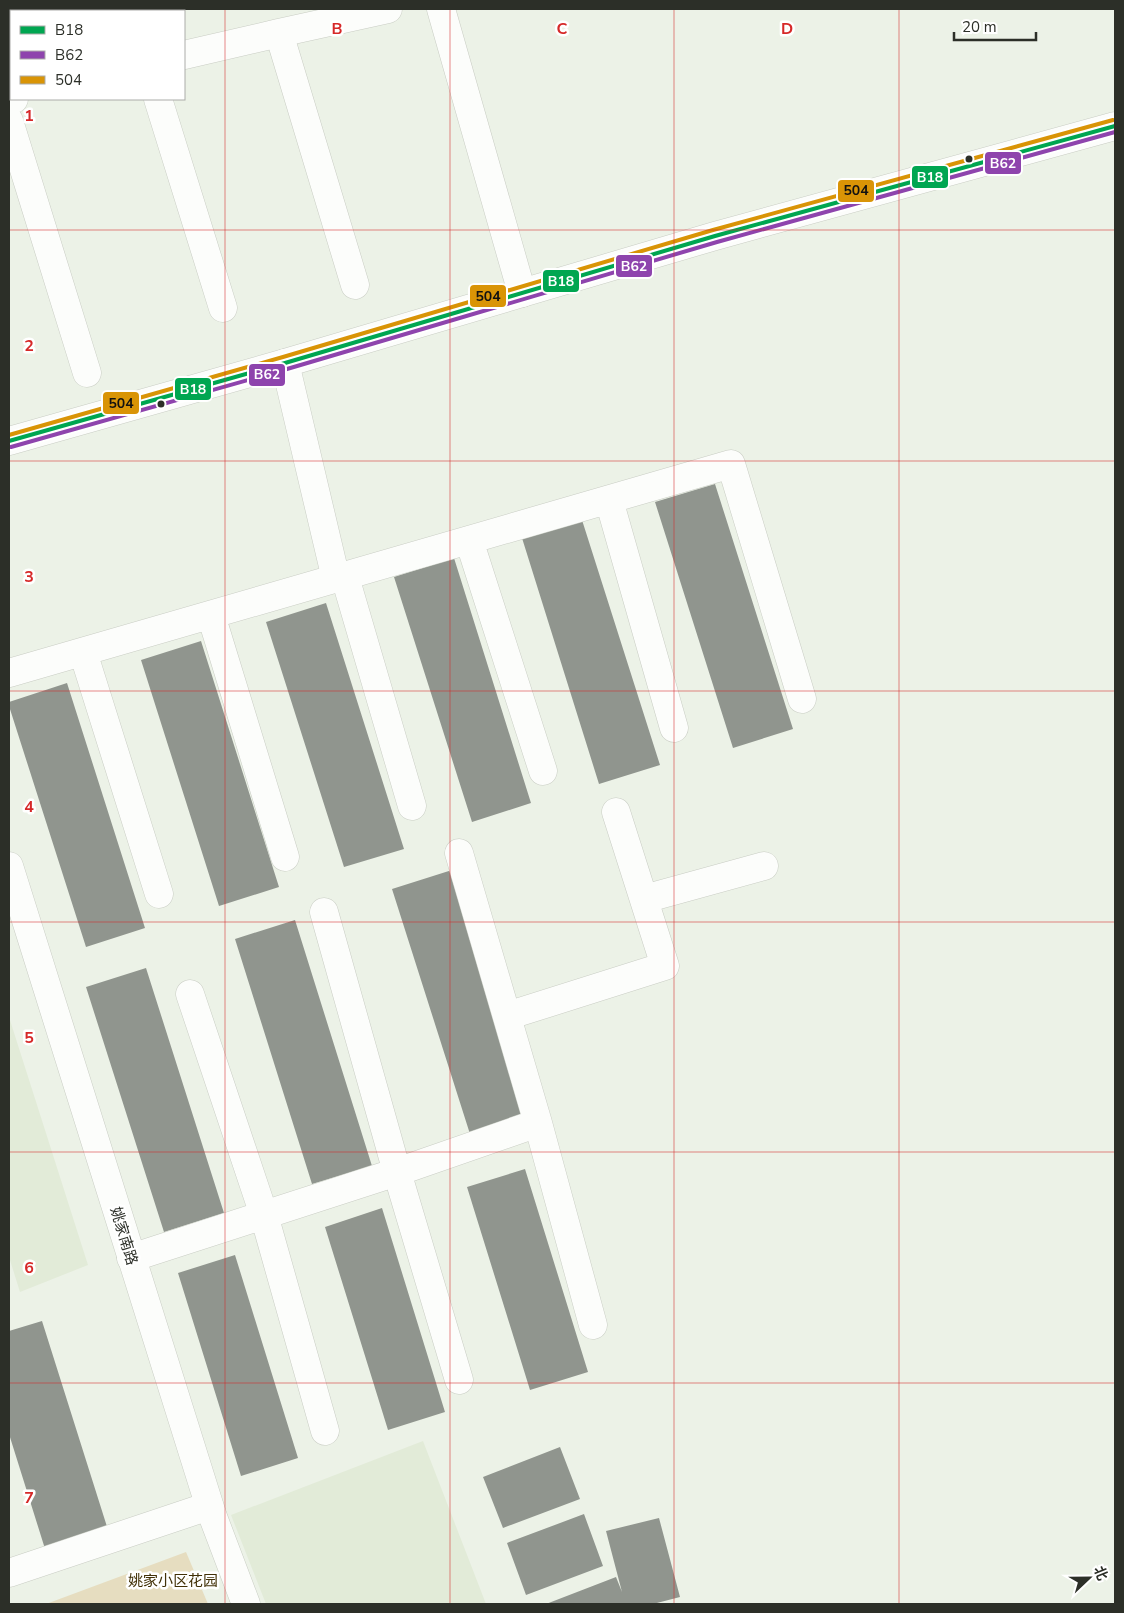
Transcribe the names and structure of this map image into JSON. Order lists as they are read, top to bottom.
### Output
{
  "streets": {
    "street": ["姚家南路"]
  },
  "parks": ["姚家小区花园"],
  "lines": ["transit line 504", "transit line B18", "transit line B62"],
  "legend": ["B18", "B62", "504"],
  "scale_bar": "20 m",
  "north": "right",
  "grid": {
    "columns": ["B", "C", "D"],
    "rows": [
      "1",
      "2",
      "3",
      "4",
      "5",
      "6",
      "7"
    ]
  }
}
